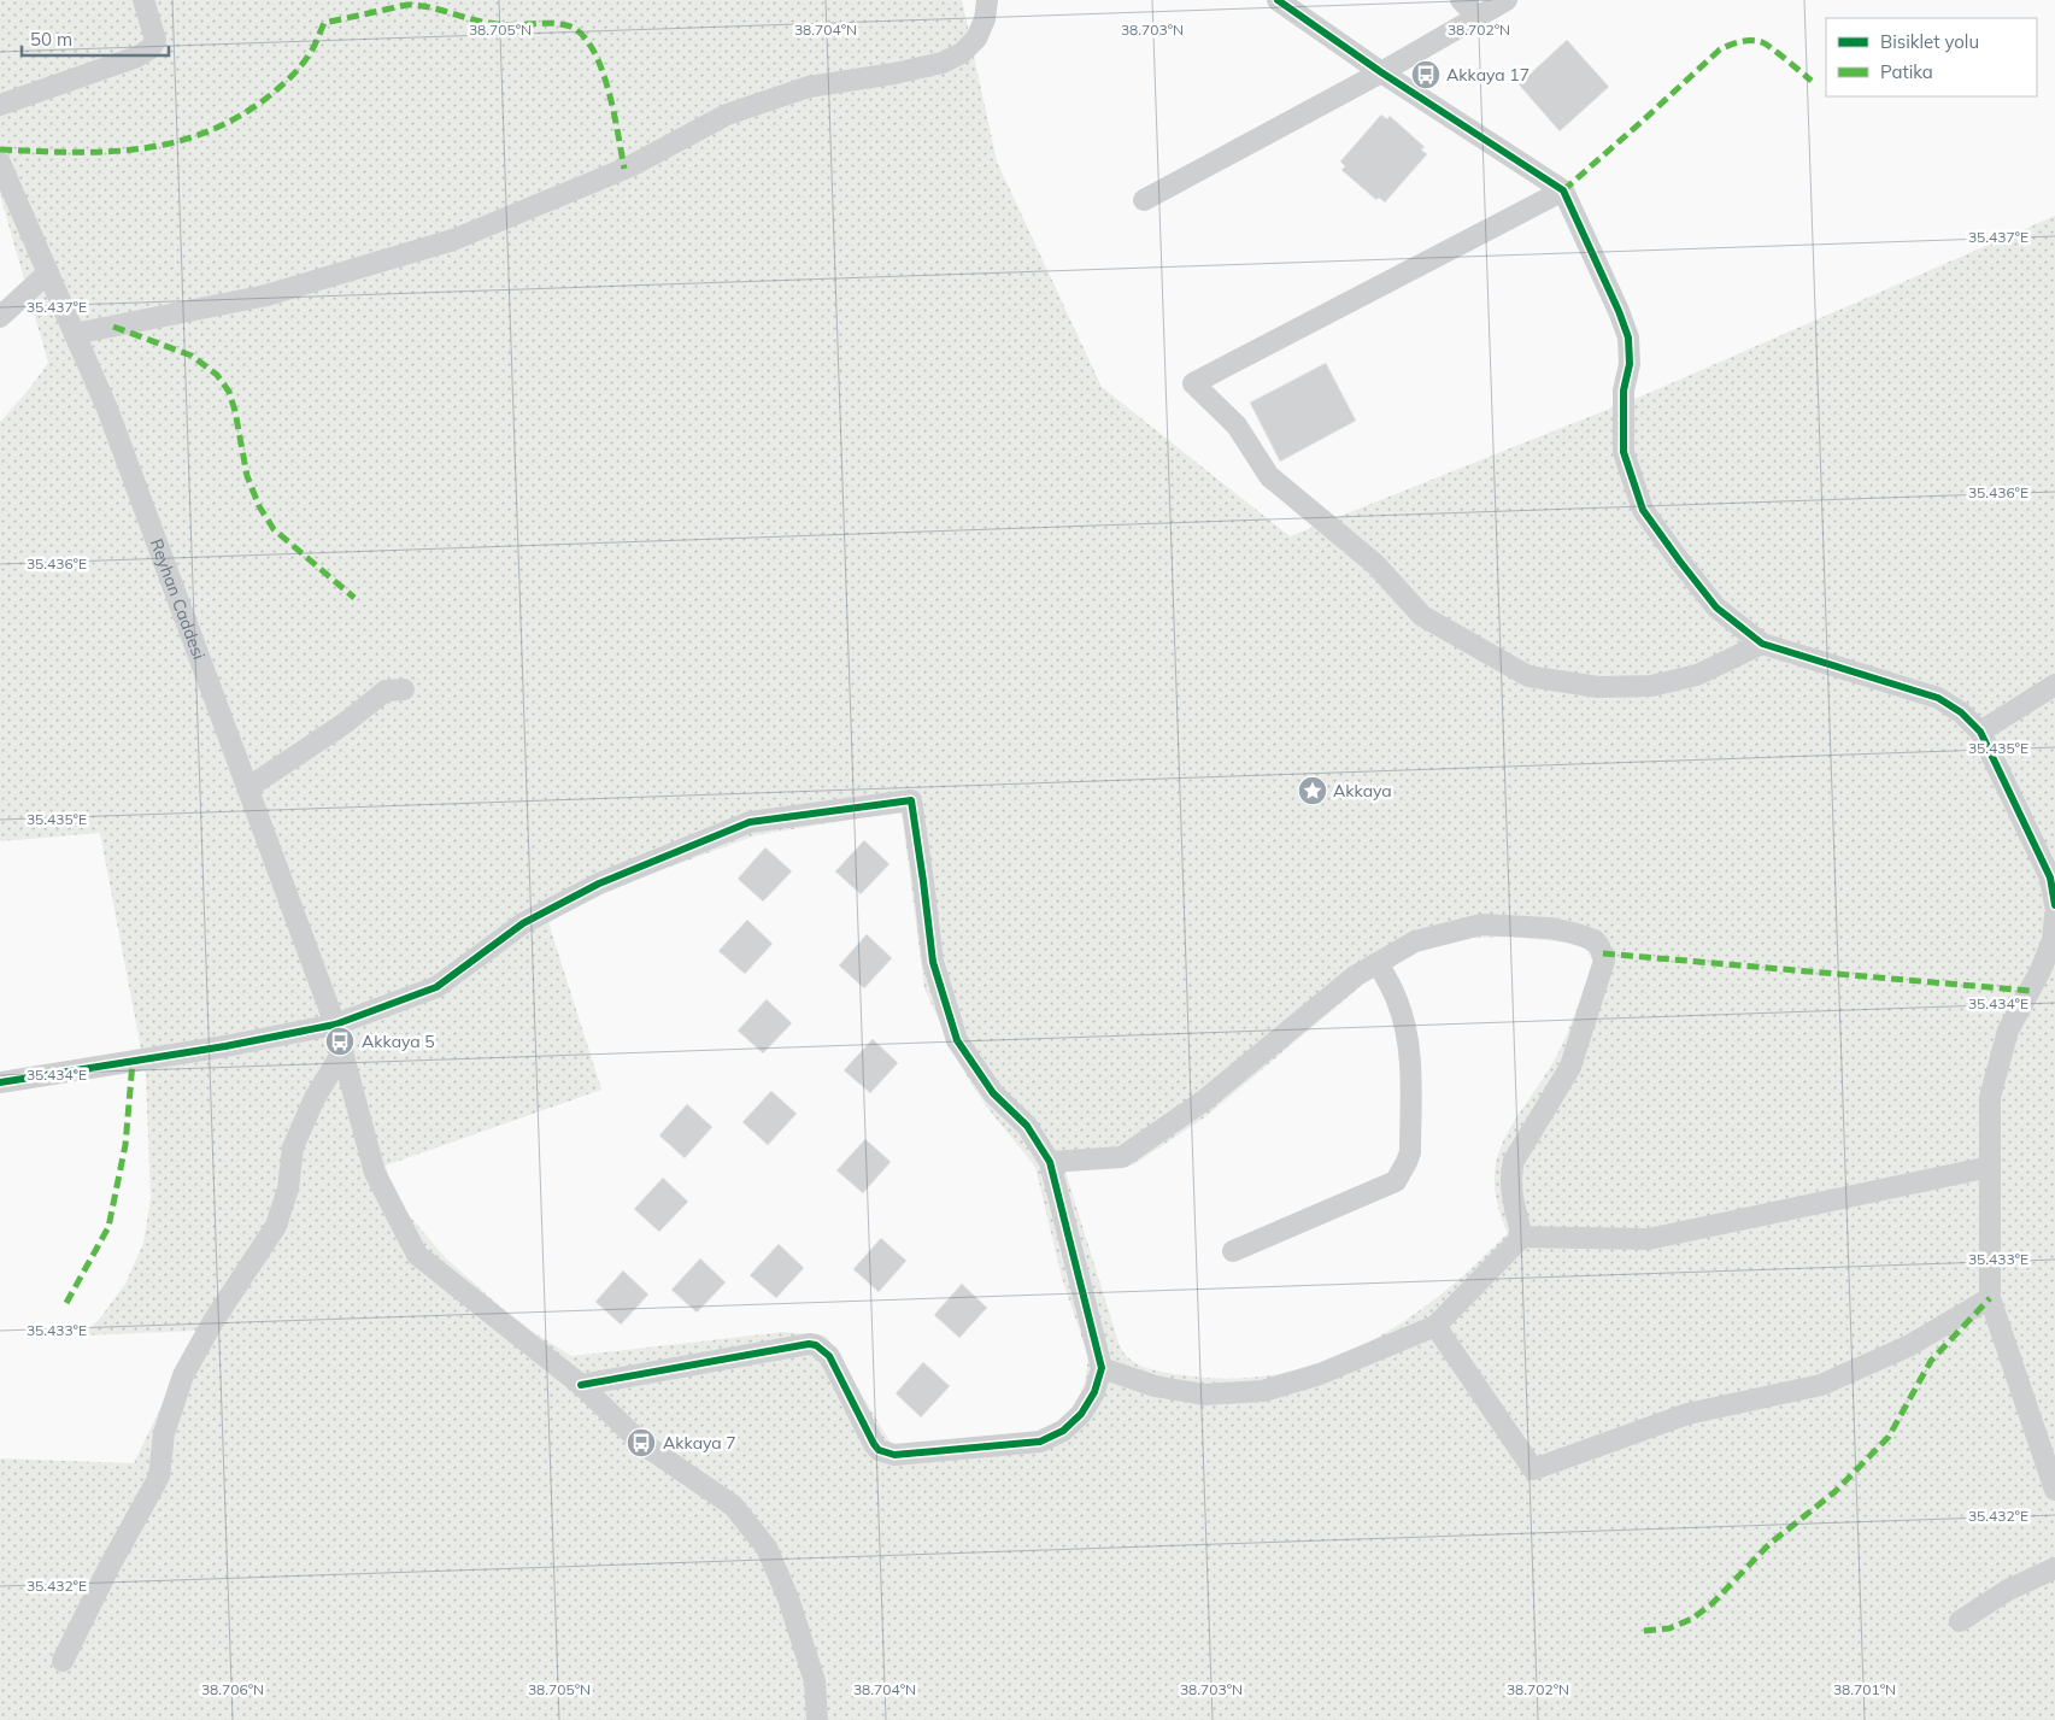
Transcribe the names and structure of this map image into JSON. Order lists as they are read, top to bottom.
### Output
{
  "streets": {
    "street": ["Reyhan Caddesi"]
  },
  "places": {
    "bus stop": ["Akkaya 17", "Akkaya 5", "Akkaya 7"],
    "place": ["Akkaya"]
  },
  "legend": ["Bisiklet yolu", "Patika"],
  "scale_bar": "50 m",
  "coordinates": [
    "38.705°N",
    "38.704°N",
    "38.703°N",
    "38.702°N",
    "35.437°E",
    "35.436°E",
    "35.435°E",
    "35.434°E",
    "35.433°E",
    "35.432°E",
    "38.706°N",
    "38.701°N"
  ]
}
